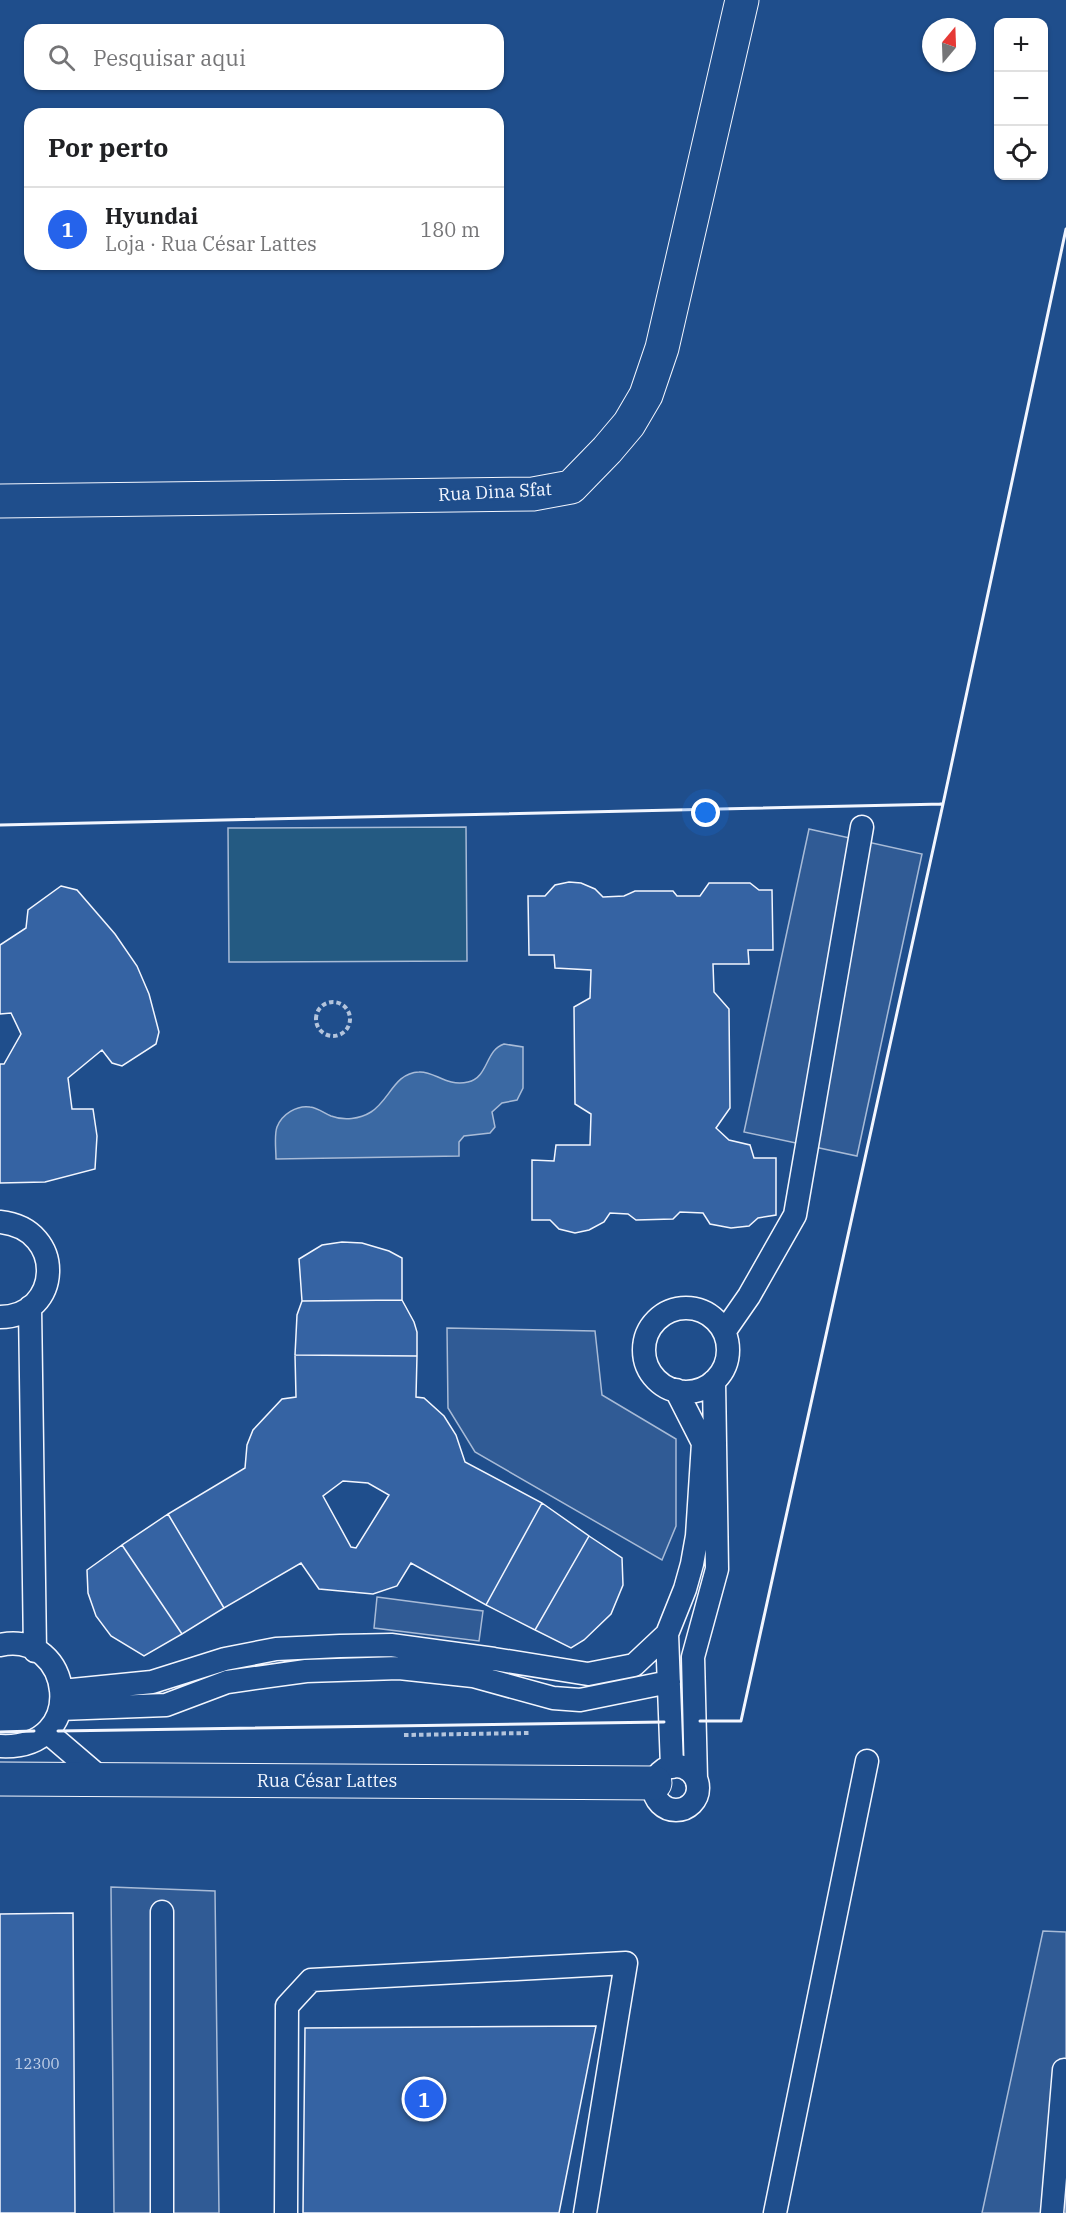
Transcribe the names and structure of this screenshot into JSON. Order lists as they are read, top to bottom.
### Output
{
  "streets": {
    "street": ["Rua Dina Sfat", "Rua César Lattes"]
  },
  "house_numbers": ["12300"],
  "north": "top",
  "page": {
    "map_buttons": ["+", "−"],
    "search": "Pesquisar aqui",
    "heading": "Por perto",
    "list": [
      {
        "mark": "1",
        "name": "Hyundai",
        "note": "Loja · Rua César Lattes",
        "value": "180 m"
      }
    ],
    "pins": "1"
  }
}
